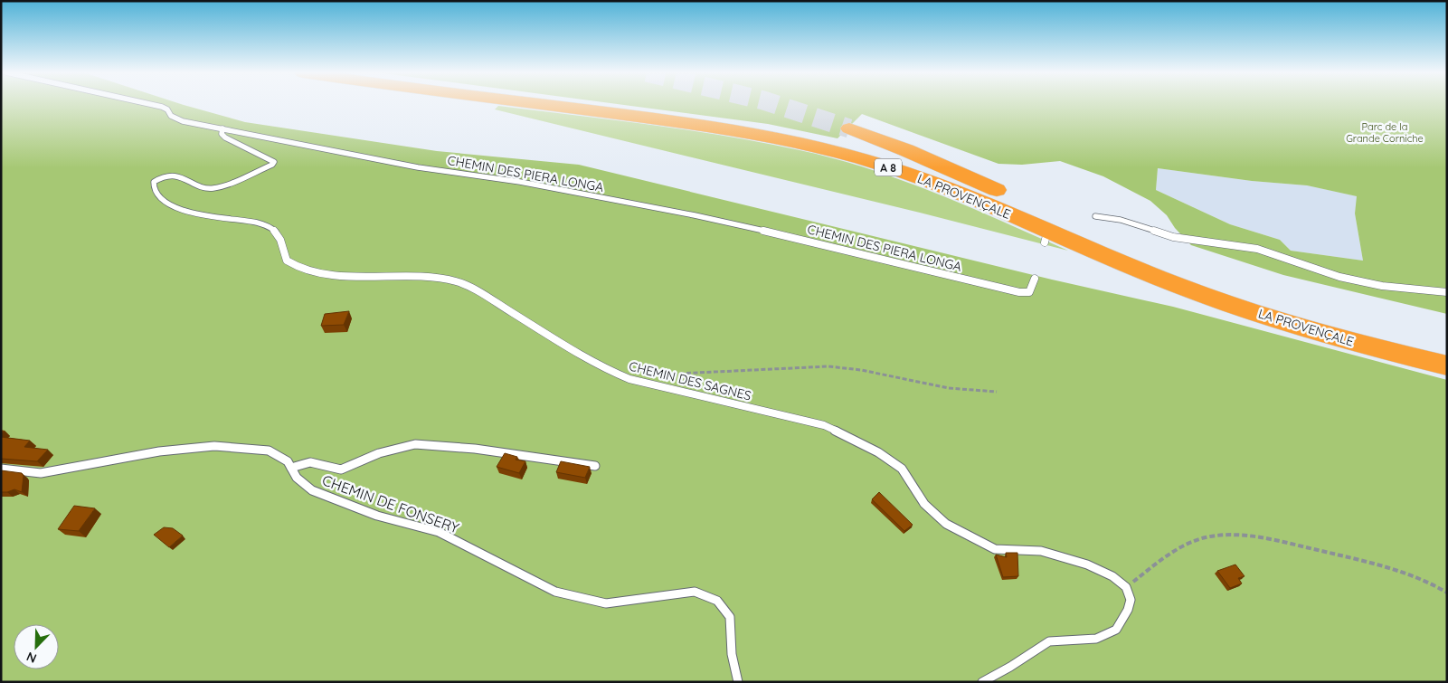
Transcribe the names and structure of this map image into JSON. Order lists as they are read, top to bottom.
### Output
{
  "streets": {
    "highway": ["A 8", "LA PROVENÇALE"],
    "lane": ["CHEMIN DES PIERA LONGA", "CHEMIN DES SAGNES", "CHEMIN DE FONSERY"]
  },
  "crossings": [
    ["CHEMIN DES PIERA LONGA", "CHEMIN DES SAGNES"]
  ],
  "parks": ["Parc de la Grande Corniche"],
  "north": "bottom left"
}
